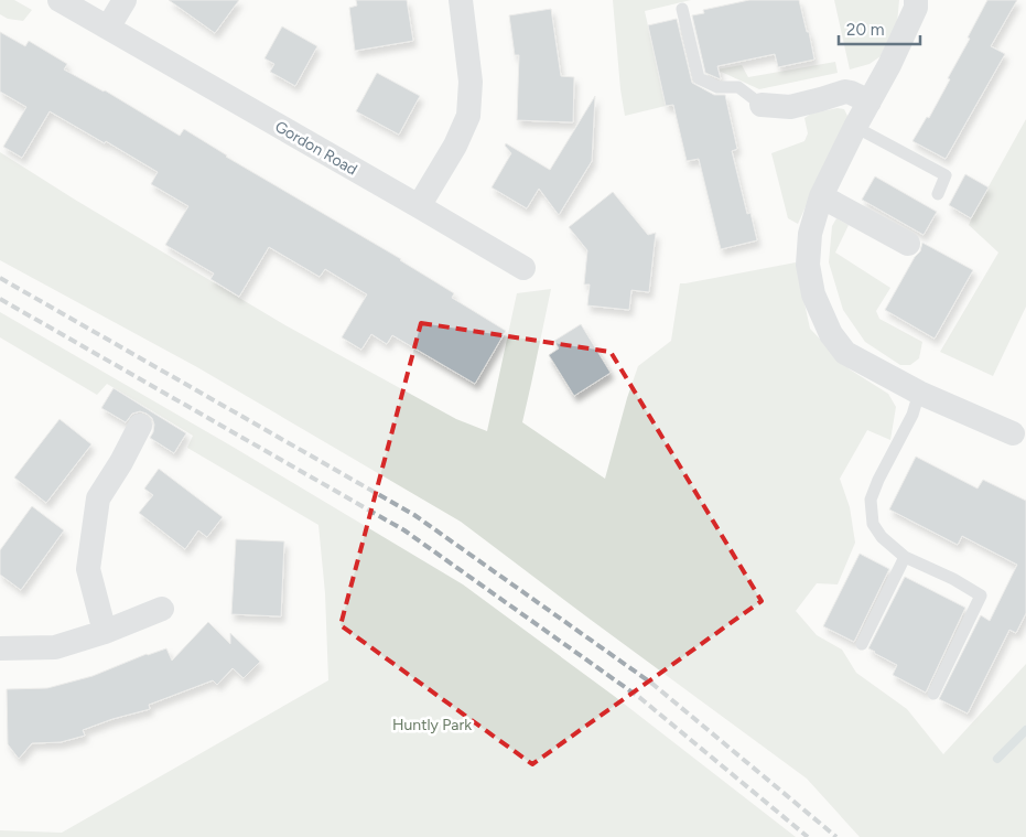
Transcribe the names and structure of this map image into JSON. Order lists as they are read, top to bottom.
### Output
{
  "streets": {
    "street": ["Gordon Road"]
  },
  "parks": ["Huntly Park"],
  "scale_bar": "20 m"
}
